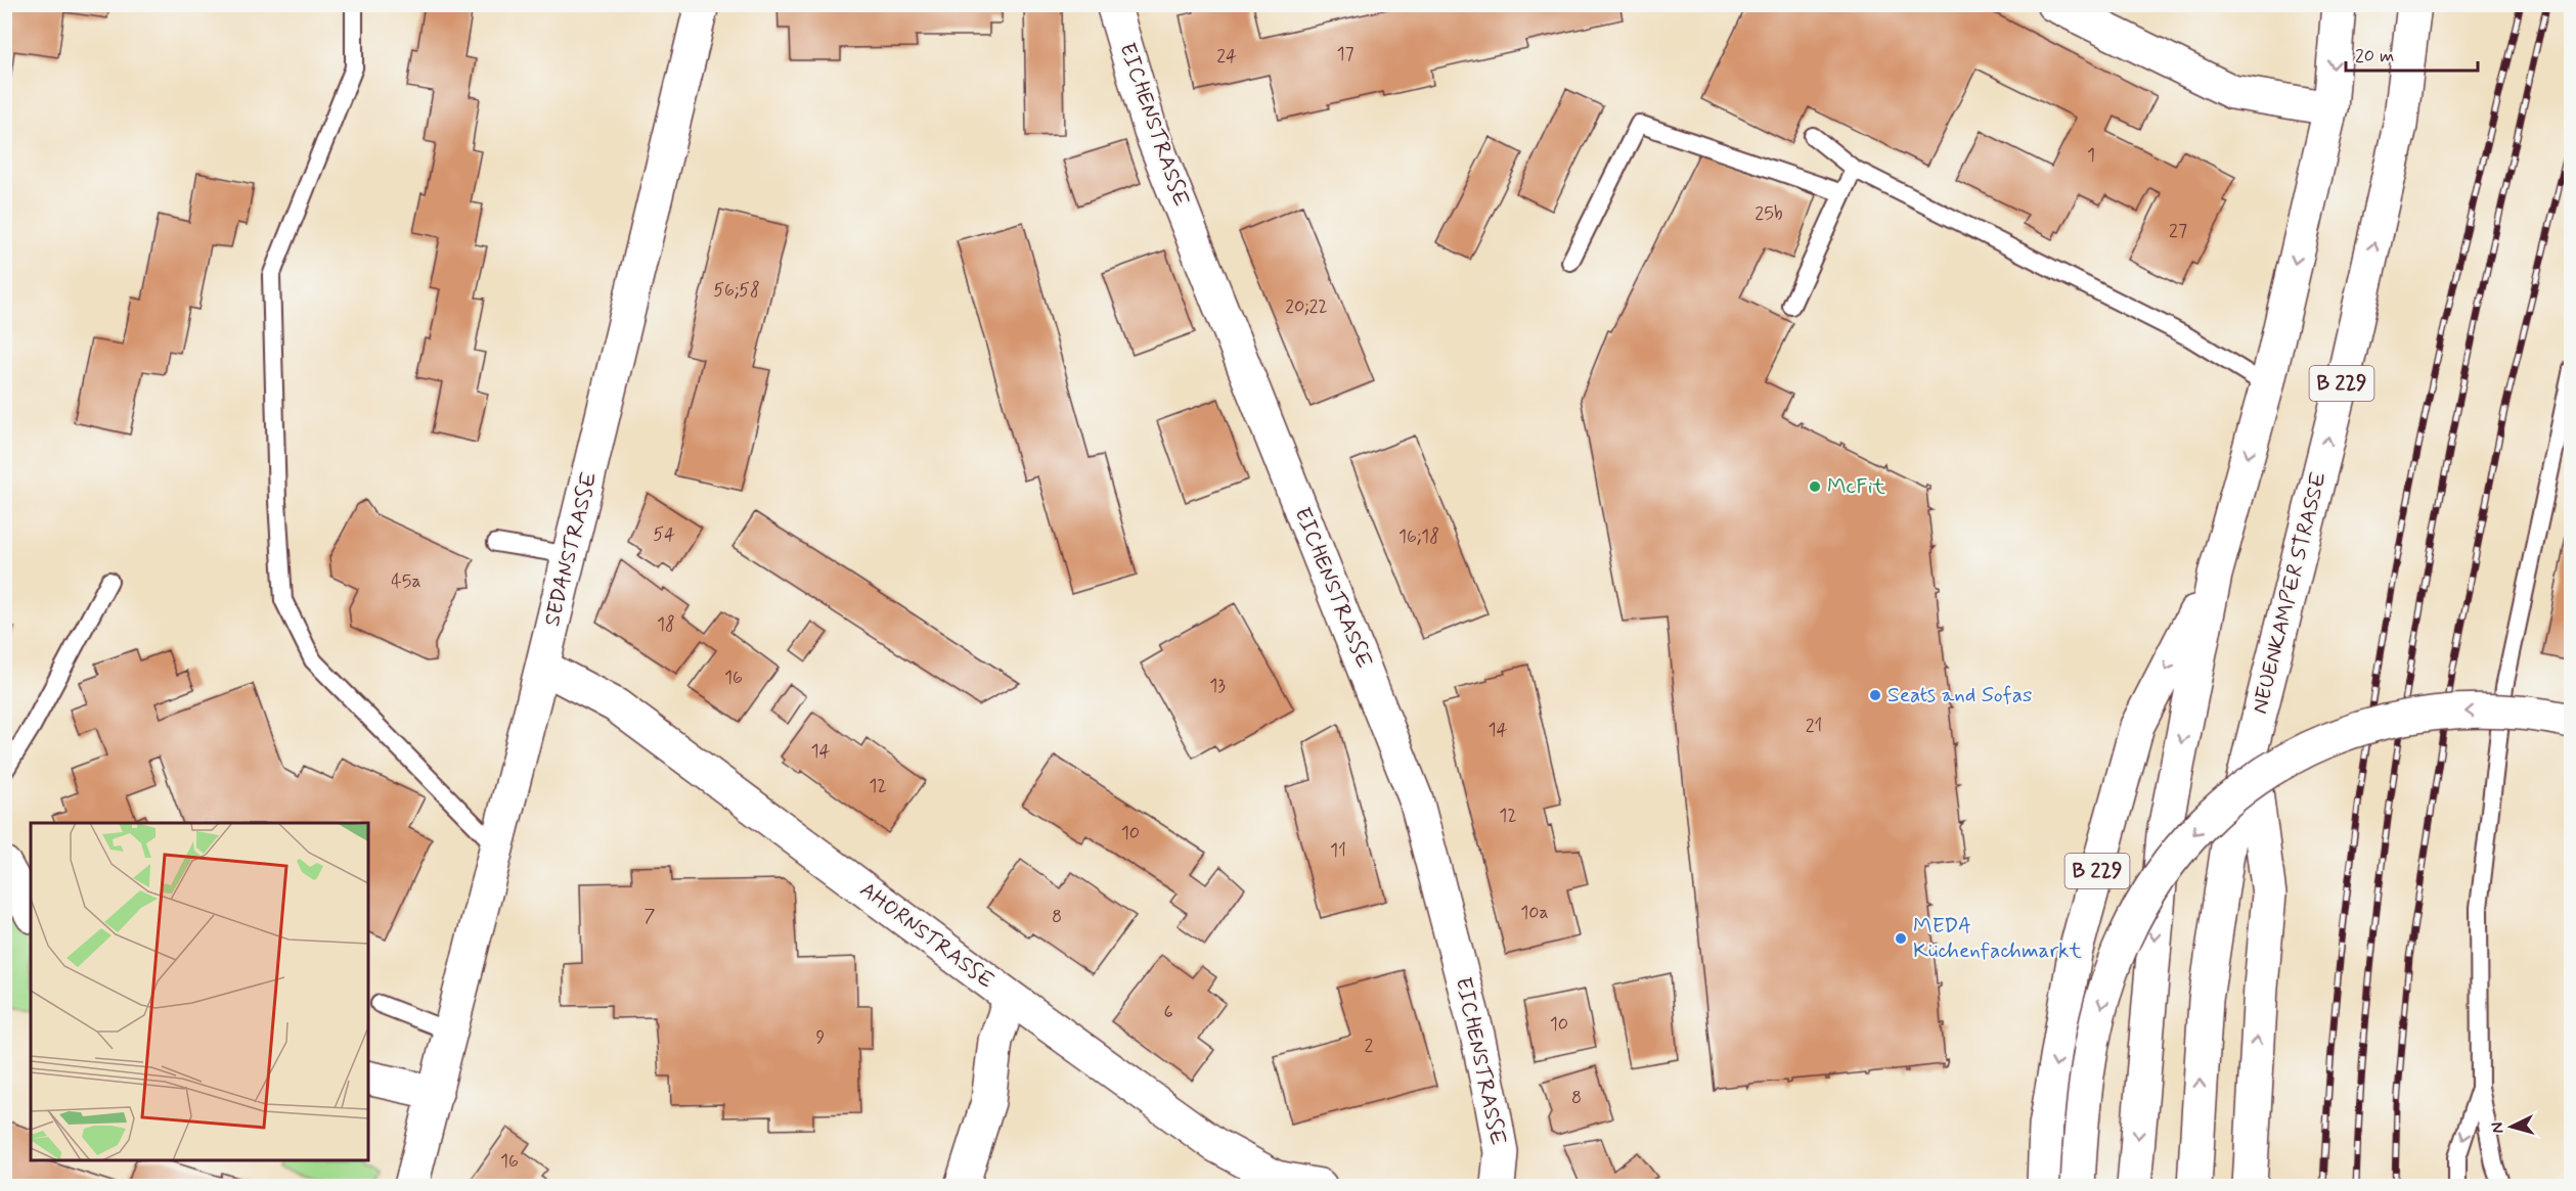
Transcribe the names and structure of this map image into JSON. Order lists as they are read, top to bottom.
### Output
{
  "streets": {
    "main road": [
      "EICHENSTRASSE",
      "B 229",
      "SEDANSTRASSE",
      "NEUENKAMPER STRASSE",
      "AHORNSTRASSE"
    ]
  },
  "crossings": [
    ["B 229", "NEUENKAMPER STRASSE"],
    ["SEDANSTRASSE", "AHORNSTRASSE"]
  ],
  "places": ["McFit", "Seats and Sofas", "MEDA Küchenfachmarkt"],
  "house_numbers": [
    "17",
    "24",
    "1",
    "25b",
    "27",
    "56;58",
    "20;22",
    "54",
    "16;18",
    "45a",
    "18",
    "16",
    "13",
    "21",
    "14",
    "14",
    "12",
    "12",
    "10",
    "11",
    "10a",
    "7",
    "8",
    "6",
    "10",
    "9",
    "2",
    "8",
    "16"
  ],
  "scale_bar": "20 m",
  "north": "left"
}
